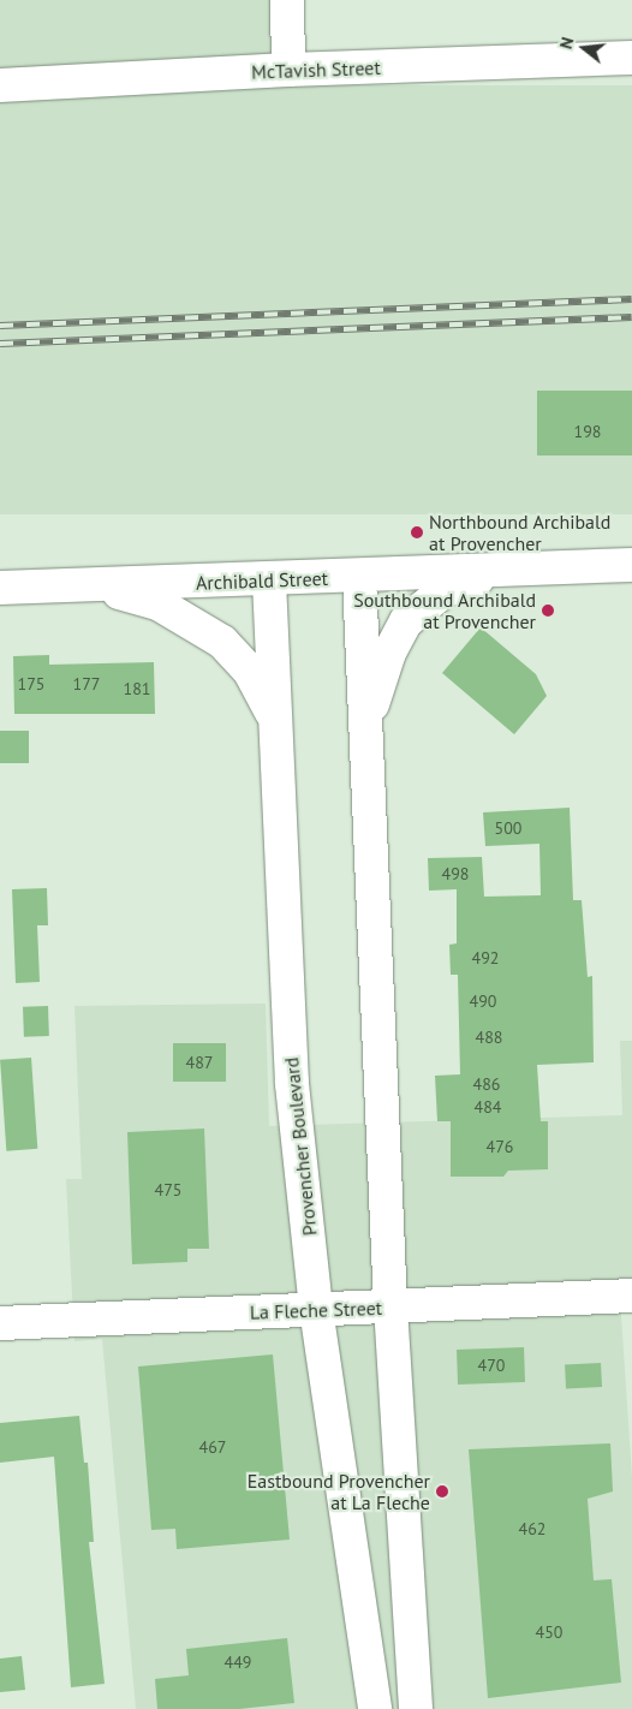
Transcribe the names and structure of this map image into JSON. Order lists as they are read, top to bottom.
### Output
{
  "streets": {
    "main road": [
      "McTavish Street",
      "Archibald Street",
      "Provencher Boulevard",
      "La Fleche Street"
    ]
  },
  "crossings": [
    ["Archibald Street", "Provencher Boulevard"],
    ["Provencher Boulevard", "La Fleche Street"]
  ],
  "places": ["Northbound Archibald at Provencher", "Southbound Archibald at Provencher", "Eastbound Provencher at La Fleche"],
  "house_numbers": [
    "198",
    "175",
    "177",
    "181",
    "500",
    "498",
    "492",
    "490",
    "488",
    "487",
    "486",
    "484",
    "476",
    "475",
    "470",
    "467",
    "462",
    "450",
    "449"
  ],
  "north": "left"
}
